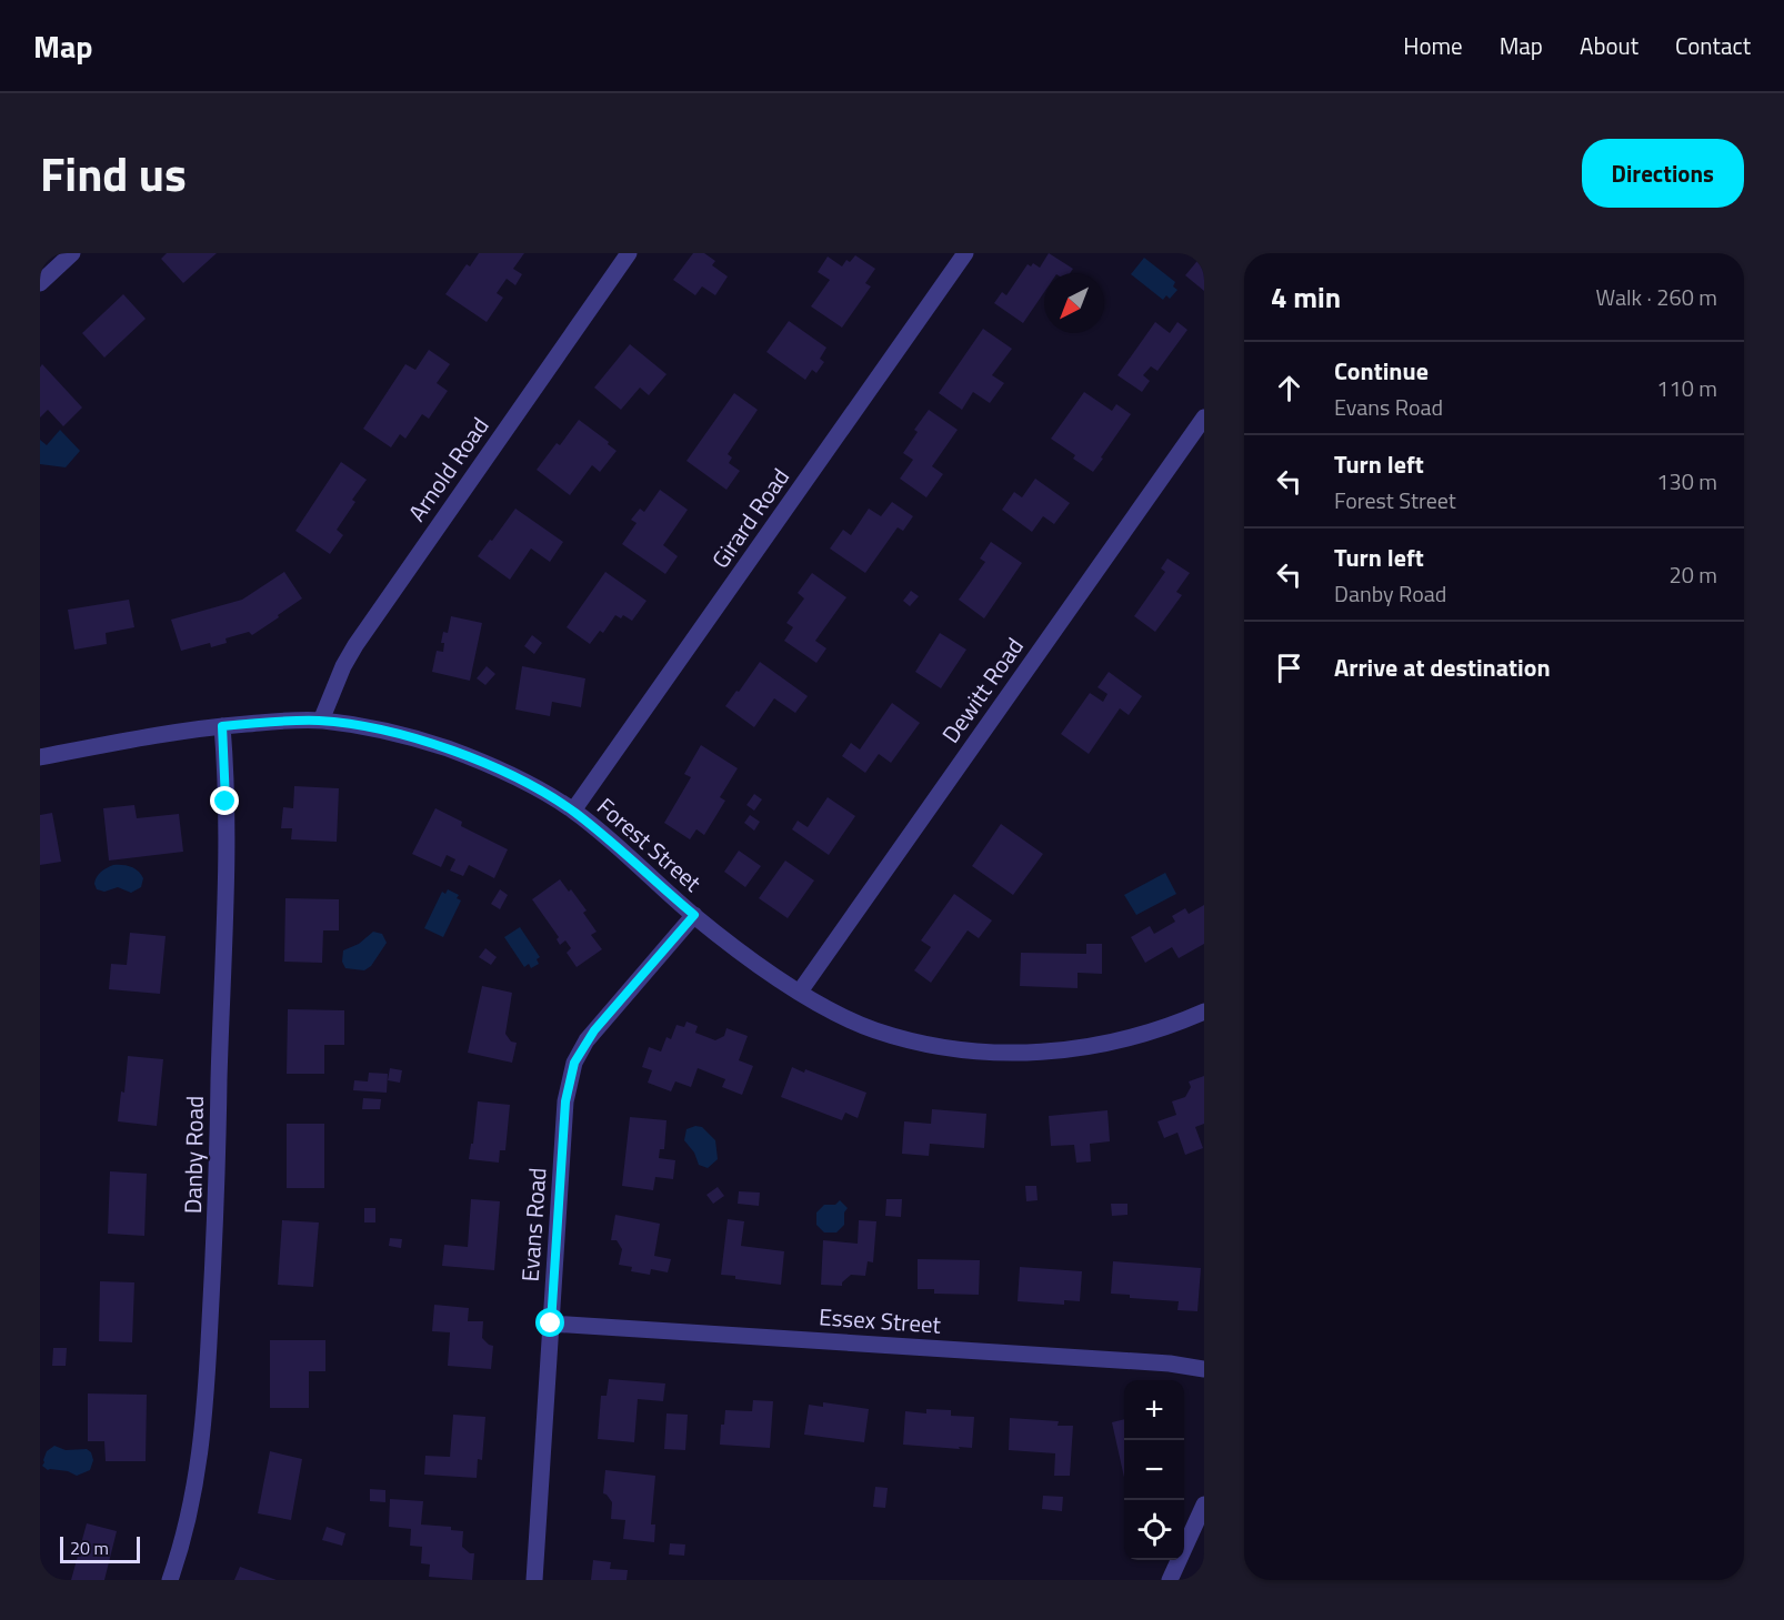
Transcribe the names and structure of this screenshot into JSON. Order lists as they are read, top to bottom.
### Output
{
  "streets": {
    "street": [
      "Arnold Road",
      "Girard Road",
      "Dewitt Road",
      "Forest Street",
      "Danby Road",
      "Evans Road",
      "Essex Street"
    ]
  },
  "crossings": [
    ["Arnold Road", "Forest Street"],
    ["Girard Road", "Forest Street"],
    ["Dewitt Road", "Forest Street"],
    ["Forest Street", "Danby Road"],
    ["Forest Street", "Evans Road"],
    ["Evans Road", "Essex Street"]
  ],
  "scale_bar": "20 m",
  "north": "bottom left",
  "page": {
    "header": "Map",
    "nav": [
      "Home",
      "Map",
      "About",
      "Contact"
    ],
    "title": "Find us",
    "buttons": "Directions",
    "heading": ["4 min", "Walk · 260 m"],
    "list": [
      ["Continue", "Evans Road", "110 m"],
      ["Turn left", "Forest Street", "130 m"],
      ["Turn left", "Danby Road", "20 m"],
      "Arrive at destination"
    ],
    "map_buttons": ["+", "−"],
    "scale": "20 m"
  }
}
